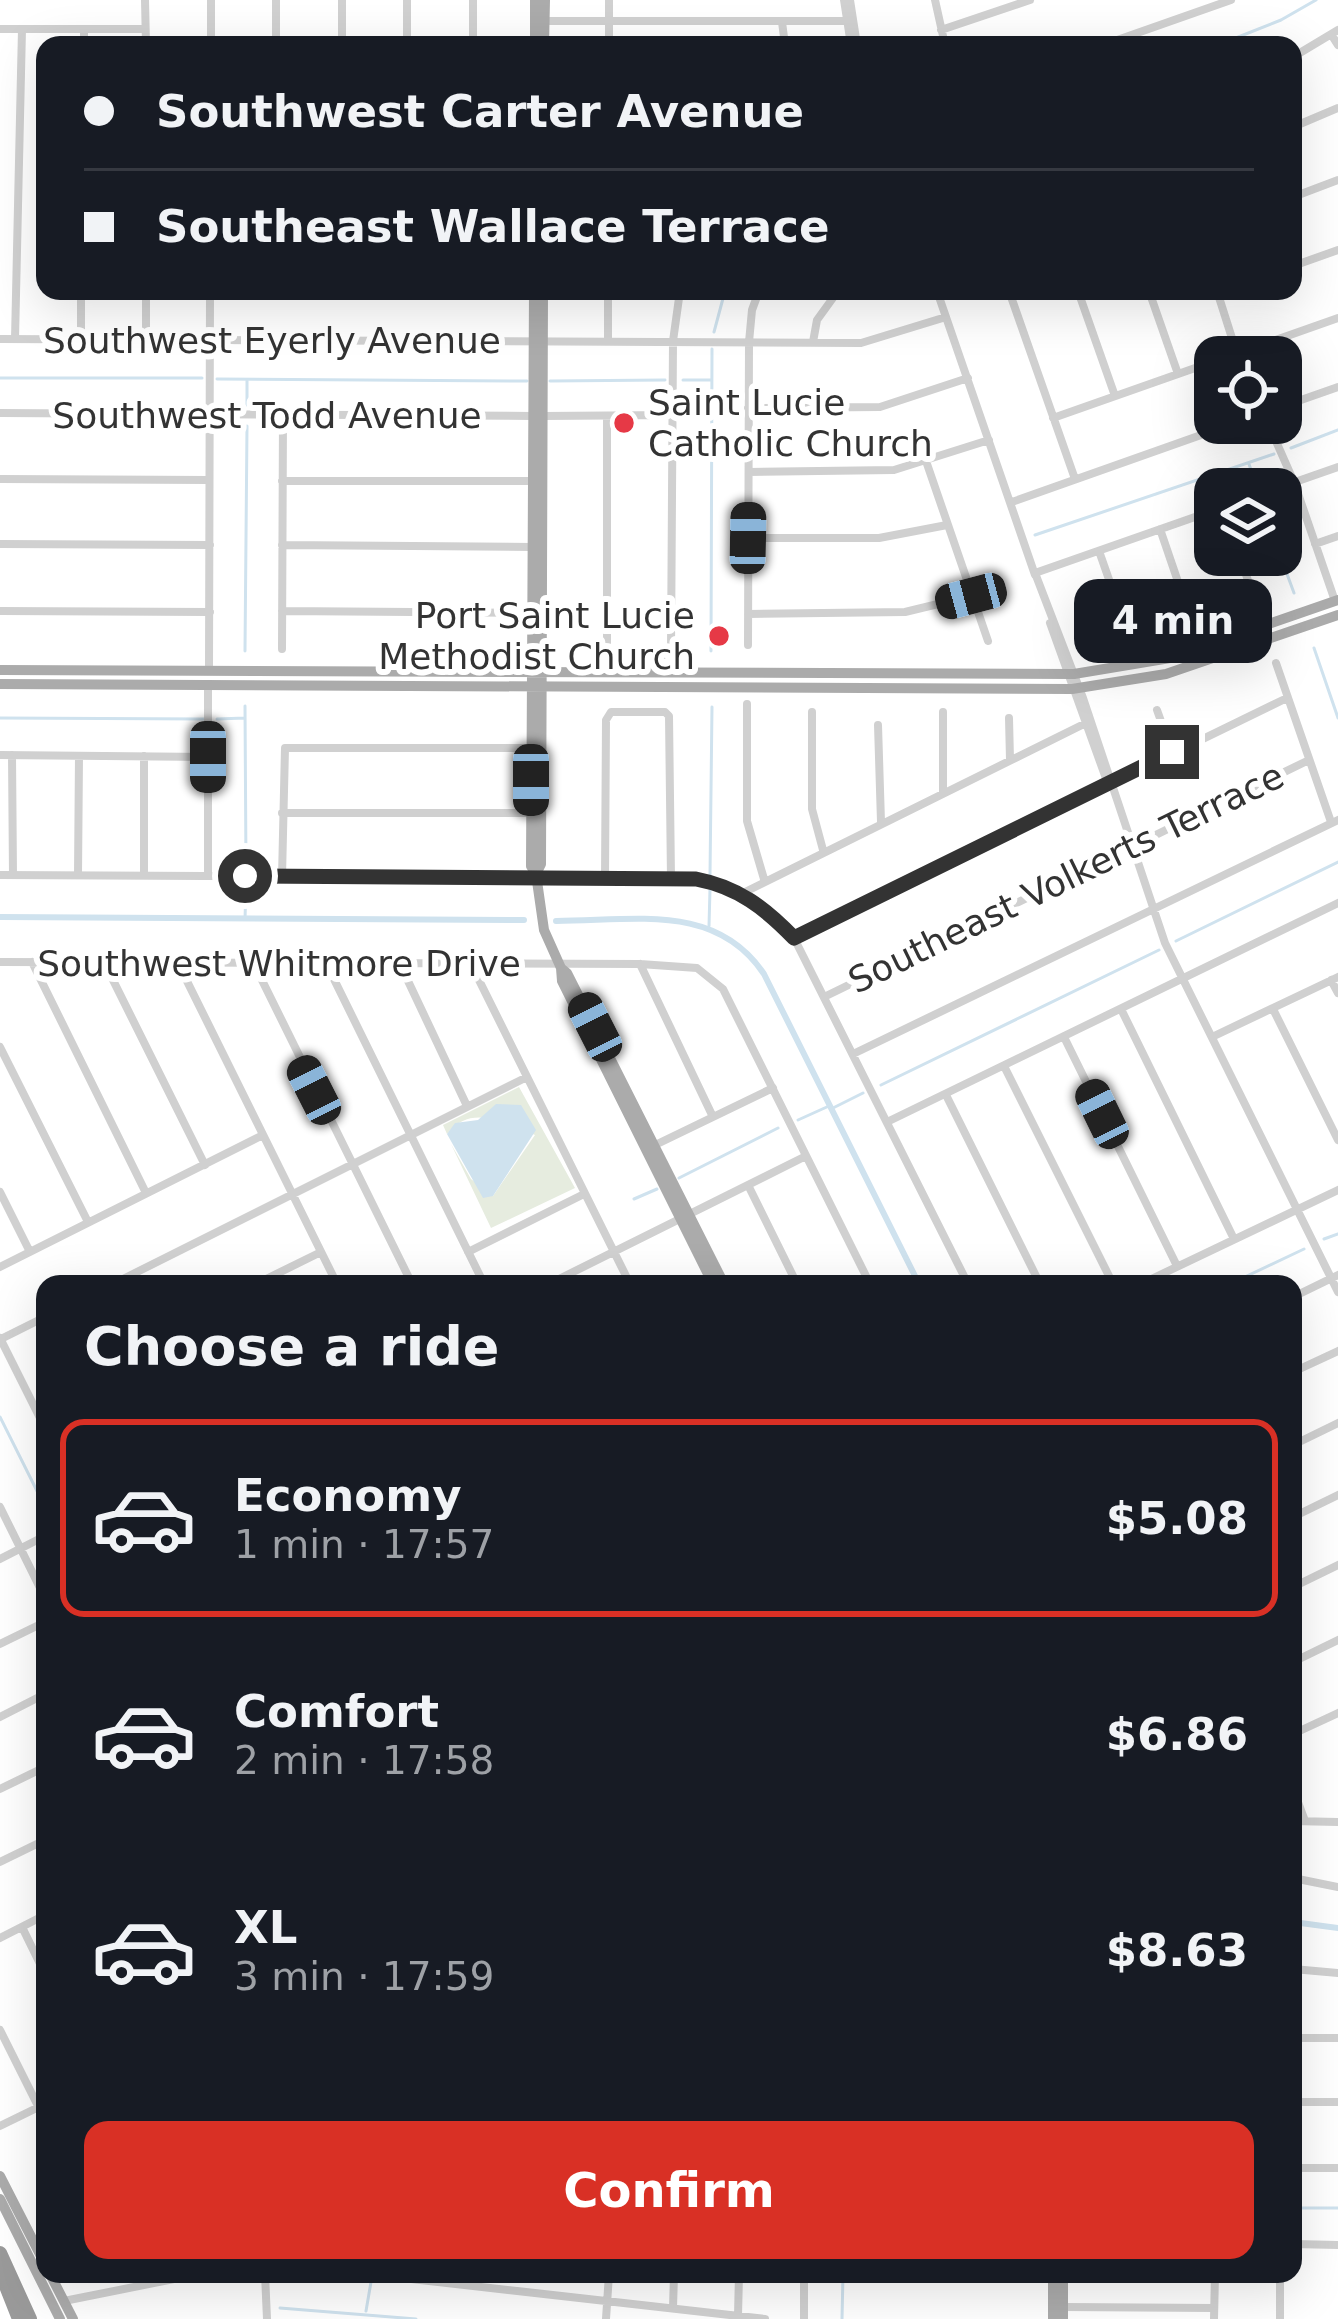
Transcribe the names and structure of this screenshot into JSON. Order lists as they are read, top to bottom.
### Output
{
  "streets": {
    "street": [
      "Southwest Eyerly Avenue",
      "Southwest Todd Avenue",
      "Southeast Volkerts Terrace",
      "Southwest Whitmore Drive"
    ]
  },
  "places": ["Saint Lucie Catholic Church", "Port Saint Lucie Methodist Church"],
  "page": {
    "banner": ["Southwest Carter Avenue", "Southeast Wallace Terrace"],
    "bubble": "4 min",
    "heading": "Choose a ride",
    "list": [
      {
        "name": "Economy",
        "note": "1 min · 17:57",
        "value": "$5.08"
      },
      {
        "name": "Comfort",
        "note": "2 min · 17:58",
        "value": "$6.86"
      },
      {
        "name": "XL",
        "note": "3 min · 17:59",
        "value": "$8.63"
      }
    ],
    "buttons": "Confirm"
  }
}
